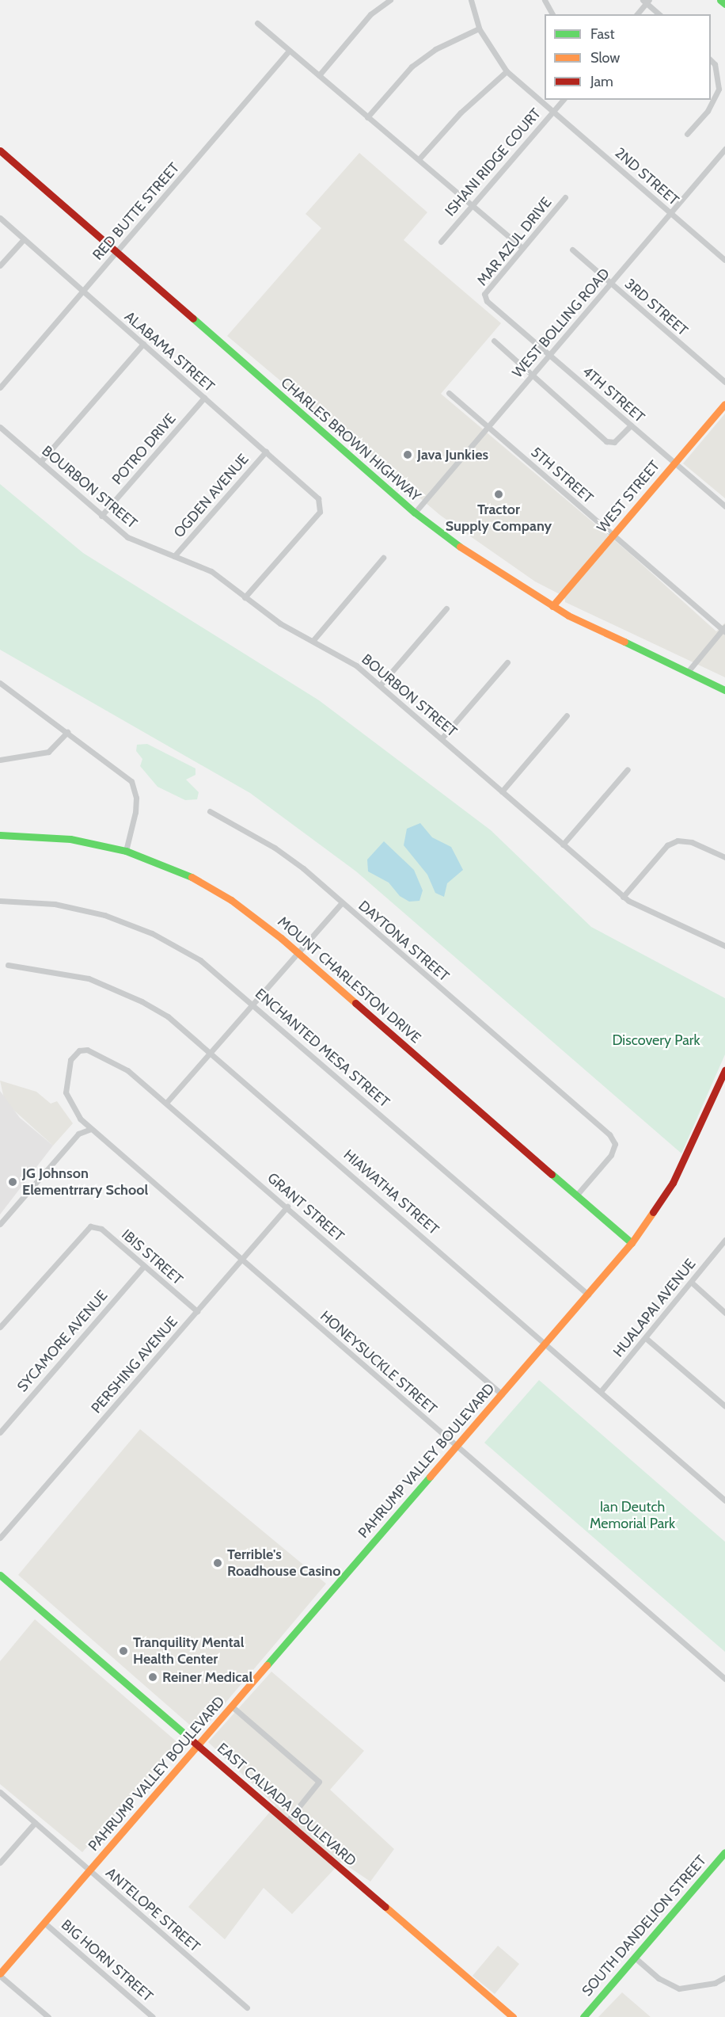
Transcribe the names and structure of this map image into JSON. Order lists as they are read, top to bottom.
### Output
{
  "streets": {
    "main road": [
      "CHARLES BROWN HIGHWAY",
      "WEST STREET",
      "MOUNT CHARLESTON DRIVE",
      "PAHRUMP VALLEY BOULEVARD",
      "EAST CALVADA BOULEVARD",
      "SOUTH DANDELION STREET"
    ],
    "street": [
      "ISHANI RIDGE COURT",
      "2ND STREET",
      "RED BUTTE STREET",
      "MAR AZUL DRIVE",
      "3RD STREET",
      "WEST BOLLING ROAD",
      "ALABAMA STREET",
      "4TH STREET",
      "POTRO DRIVE",
      "5TH STREET",
      "BOURBON STREET",
      "OGDEN AVENUE",
      "DAYTONA STREET",
      "ENCHANTED MESA STREET",
      "HIAWATHA STREET",
      "GRANT STREET",
      "IBIS STREET",
      "HUALAPAI AVENUE",
      "SYCAMORE AVENUE",
      "HONEYSUCKLE STREET",
      "PERSHING AVENUE",
      "ANTELOPE STREET",
      "BIG HORN STREET"
    ]
  },
  "crossings": [
    ["ISHANI RIDGE COURT", "2ND STREET"],
    ["2ND STREET", "WEST BOLLING ROAD"],
    ["RED BUTTE STREET", "ALABAMA STREET"],
    ["RED BUTTE STREET", "CHARLES BROWN HIGHWAY"],
    ["MAR AZUL DRIVE", "4TH STREET"],
    ["3RD STREET", "WEST BOLLING ROAD"],
    ["WEST BOLLING ROAD", "4TH STREET"],
    ["WEST BOLLING ROAD", "CHARLES BROWN HIGHWAY"],
    ["WEST BOLLING ROAD", "5TH STREET"],
    ["ALABAMA STREET", "POTRO DRIVE"],
    ["ALABAMA STREET", "BOURBON STREET"],
    ["ALABAMA STREET", "OGDEN AVENUE"],
    ["4TH STREET", "WEST STREET"],
    ["CHARLES BROWN HIGHWAY", "WEST STREET"],
    ["POTRO DRIVE", "BOURBON STREET"],
    ["5TH STREET", "WEST STREET"],
    ["BOURBON STREET", "OGDEN AVENUE"],
    ["DAYTONA STREET", "MOUNT CHARLESTON DRIVE"],
    ["MOUNT CHARLESTON DRIVE", "PAHRUMP VALLEY BOULEVARD"],
    ["ENCHANTED MESA STREET", "PAHRUMP VALLEY BOULEVARD"],
    ["HIAWATHA STREET", "HUALAPAI AVENUE"],
    ["HIAWATHA STREET", "PAHRUMP VALLEY BOULEVARD"],
    ["GRANT STREET", "HONEYSUCKLE STREET"],
    ["GRANT STREET", "PERSHING AVENUE"],
    ["GRANT STREET", "PAHRUMP VALLEY BOULEVARD"],
    ["IBIS STREET", "SYCAMORE AVENUE"],
    ["IBIS STREET", "PERSHING AVENUE"],
    ["HONEYSUCKLE STREET", "PERSHING AVENUE"],
    ["HONEYSUCKLE STREET", "PAHRUMP VALLEY BOULEVARD"],
    ["PAHRUMP VALLEY BOULEVARD", "EAST CALVADA BOULEVARD"],
    ["PAHRUMP VALLEY BOULEVARD", "ANTELOPE STREET"],
    ["PAHRUMP VALLEY BOULEVARD", "BIG HORN STREET"]
  ],
  "parks": ["Discovery Park", "Ian Deutch Memorial Park"],
  "places": [
    "Java Junkies",
    "Tractor Supply Company",
    "JG Johnson Elementrrary School",
    "Terrible's Roadhouse Casino",
    "Tranquility Mental Health Center",
    "Reiner Medical"
  ],
  "legend": ["Fast", "Slow", "Jam"]
}
